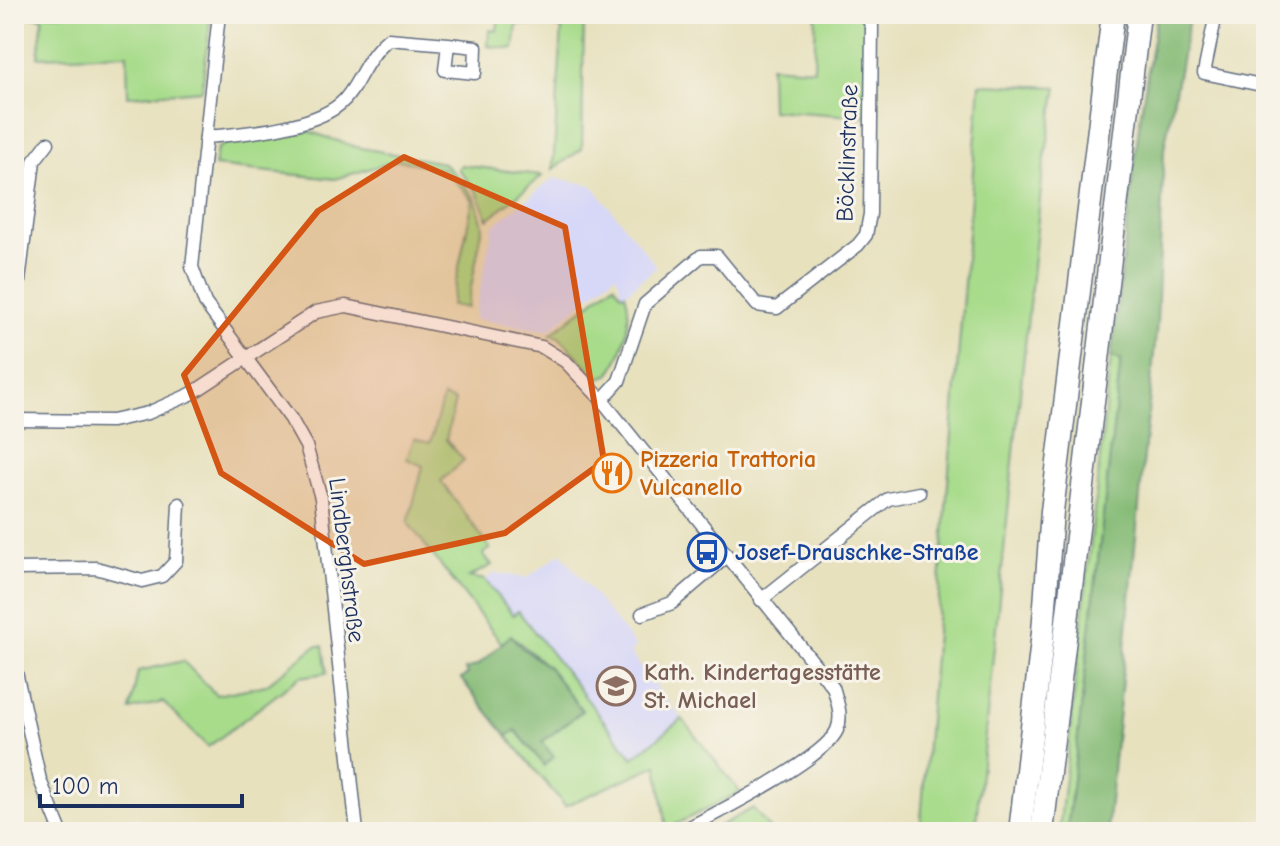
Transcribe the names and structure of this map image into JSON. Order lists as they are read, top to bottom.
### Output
{
  "streets": {
    "street": ["Böcklinstraße", "Lindberghstraße"]
  },
  "places": {
    "restaurant": ["Pizzeria Trattoria Vulcanello"],
    "bus stop": ["Josef-Drauschke-Straße"],
    "school or university": ["Kath. Kindertagesstätte St. Michael"]
  },
  "scale_bar": "100 m"
}
